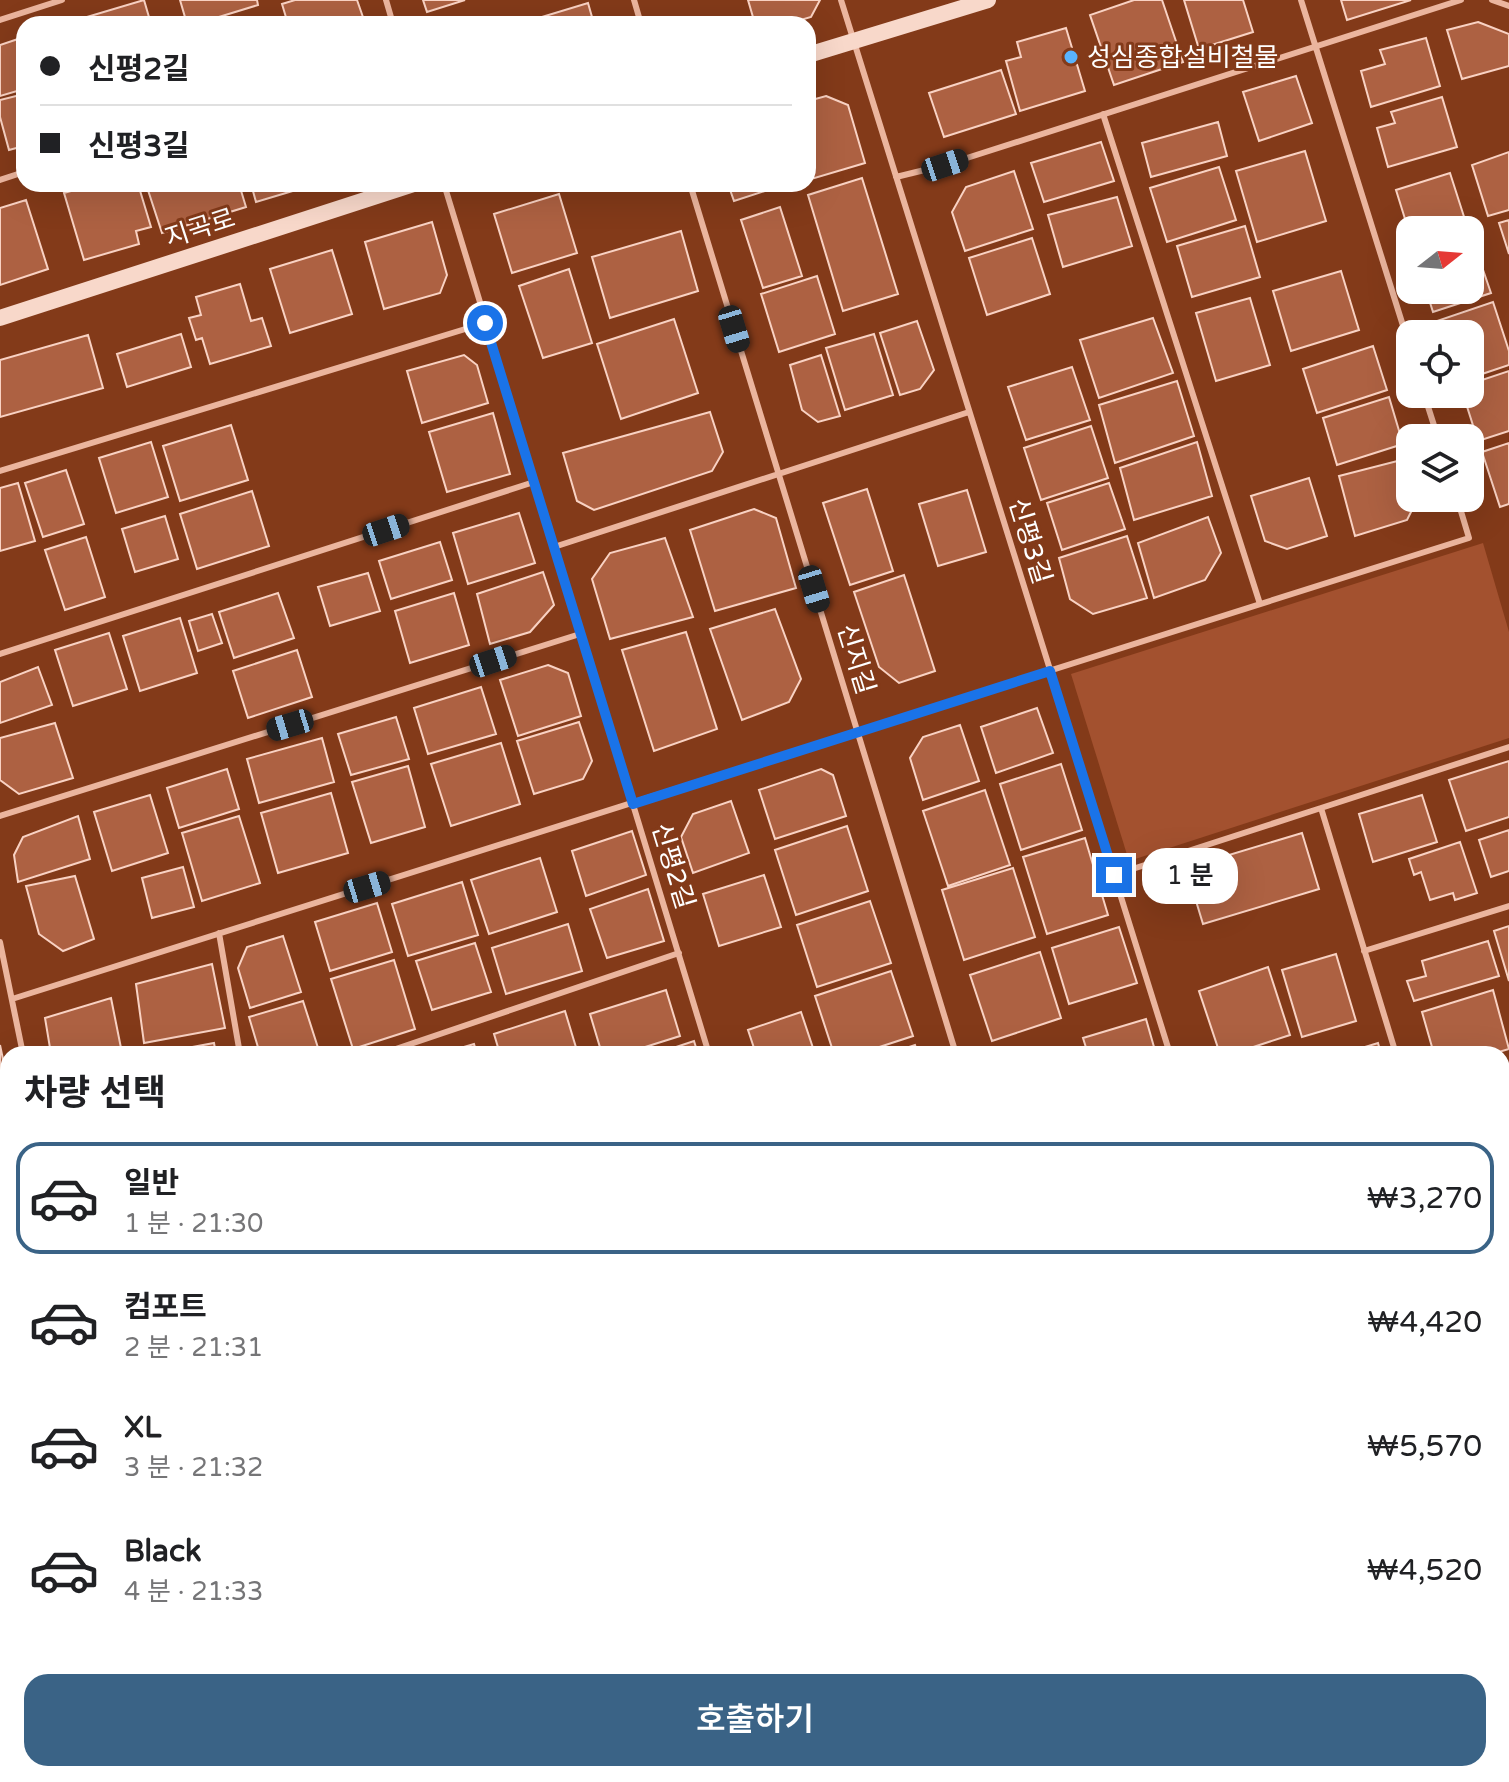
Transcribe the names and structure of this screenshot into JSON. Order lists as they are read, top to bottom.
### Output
{
  "streets": {
    "street": ["지곡로"],
    "lane": ["신평3길", "신지길", "신평2길"]
  },
  "places": ["성심종합설비철물"],
  "north": "right",
  "page": {
    "banner": ["신평2길", "신평3길"],
    "bubble": "1 분",
    "heading": "차량 선택",
    "list": [
      {
        "name": "일반",
        "note": "1 분 · 21:30",
        "value": "₩3,270"
      },
      {
        "name": "컴포트",
        "note": "2 분 · 21:31",
        "value": "₩4,420"
      },
      {
        "name": "XL",
        "note": "3 분 · 21:32",
        "value": "₩5,570"
      },
      {
        "name": "Black",
        "note": "4 분 · 21:33",
        "value": "₩4,520"
      }
    ],
    "buttons": "호출하기"
  }
}
